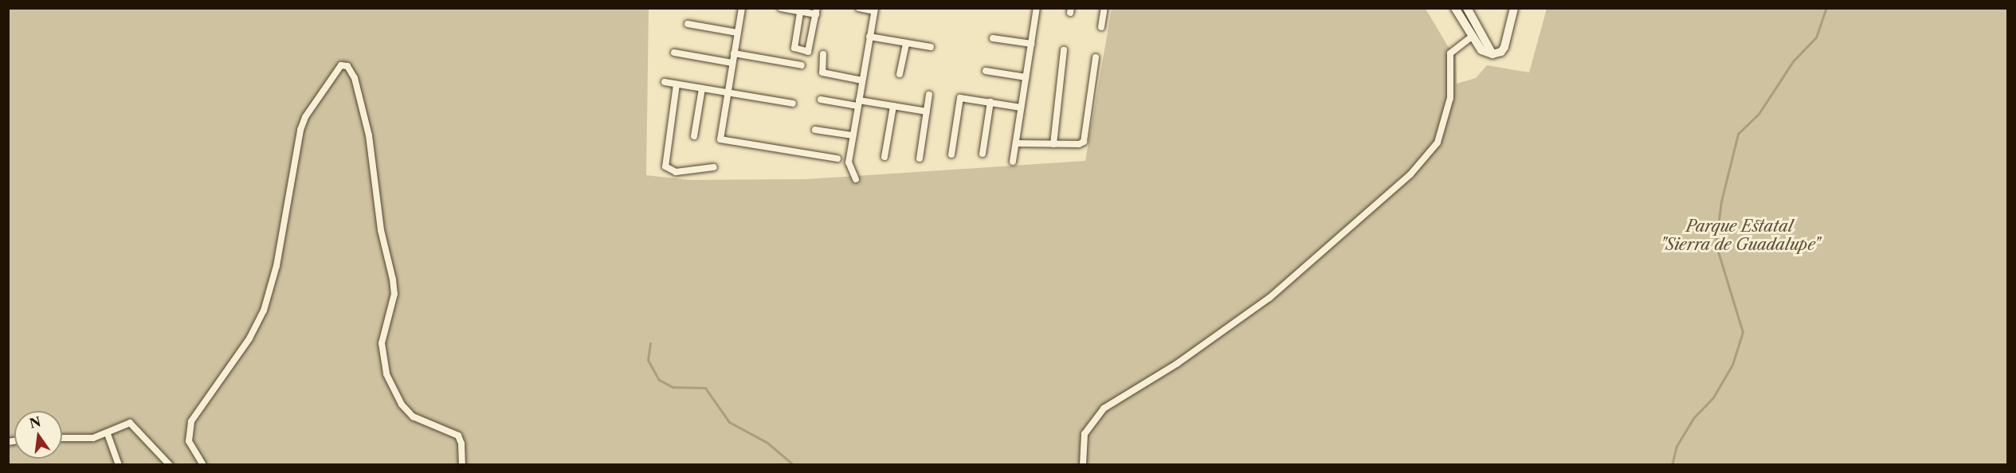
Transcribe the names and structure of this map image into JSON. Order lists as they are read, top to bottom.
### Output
{
  "parks": ["Parque Estatal \"Sierra de Guadalupe\""],
  "north": "top"
}
